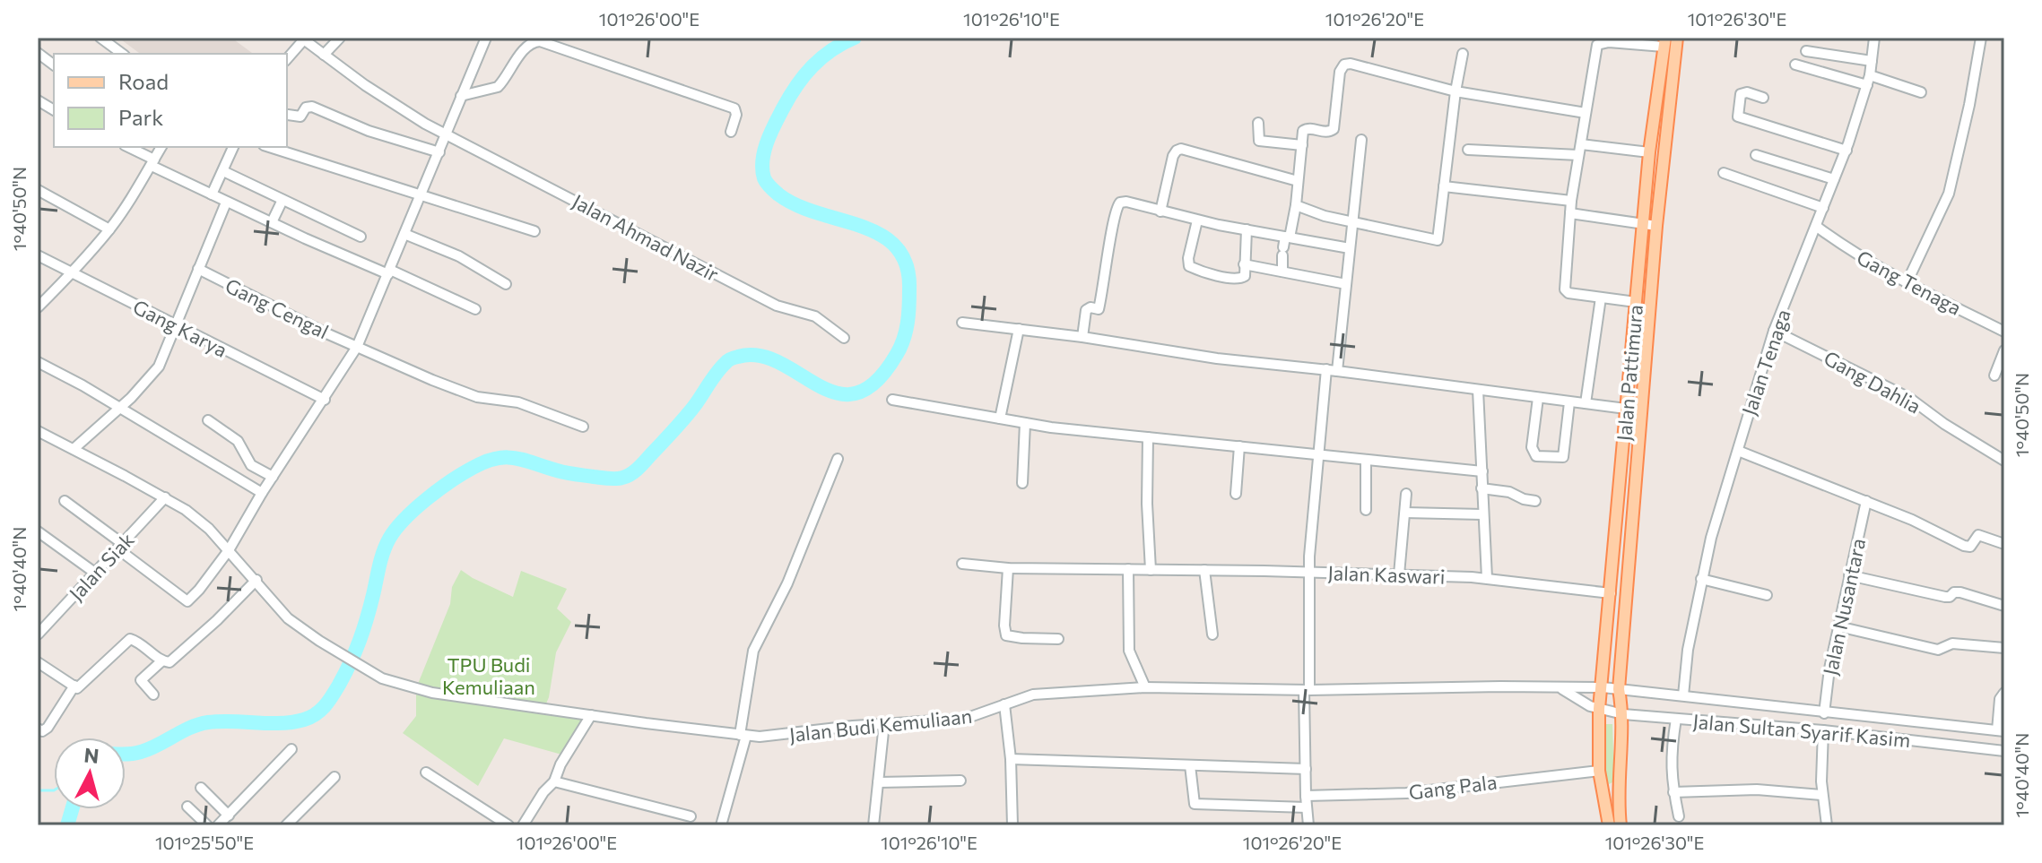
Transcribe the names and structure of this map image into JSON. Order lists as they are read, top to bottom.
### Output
{
  "streets": {
    "main road": ["Jalan Pattimura"],
    "street": [
      "Jalan Ahmad Nazir",
      "Gang Tenaga",
      "Gang Cengal",
      "Gang Karya",
      "Jalan Tenaga",
      "Gang Dahlia",
      "Jalan Siak",
      "Jalan Kaswari",
      "Jalan Nusantara",
      "Jalan Budi Kemuliaan",
      "Jalan Sultan Syarif Kasim",
      "Gang Pala"
    ]
  },
  "crossings": [
    ["Gang Tenaga", "Jalan Tenaga"],
    ["Jalan Tenaga", "Gang Dahlia"],
    ["Jalan Tenaga", "Jalan Budi Kemuliaan"],
    ["Jalan Pattimura", "Jalan Kaswari"],
    ["Jalan Pattimura", "Jalan Budi Kemuliaan"],
    ["Jalan Pattimura", "Jalan Sultan Syarif Kasim"],
    ["Jalan Pattimura", "Gang Pala"],
    ["Jalan Siak", "Jalan Budi Kemuliaan"],
    ["Jalan Nusantara", "Jalan Budi Kemuliaan"],
    ["Jalan Budi Kemuliaan", "Jalan Sultan Syarif Kasim"]
  ],
  "parks": ["TPU Budi Kemuliaan"],
  "legend": ["Road", "Park"],
  "north": "top",
  "coordinates": [
    "101°26'00\"E",
    "101°26'10\"E",
    "101°26'20\"E",
    "101°26'30\"E",
    "1°40'50\"N",
    "1°40'40\"N",
    "101°25'50\"E"
  ]
}
